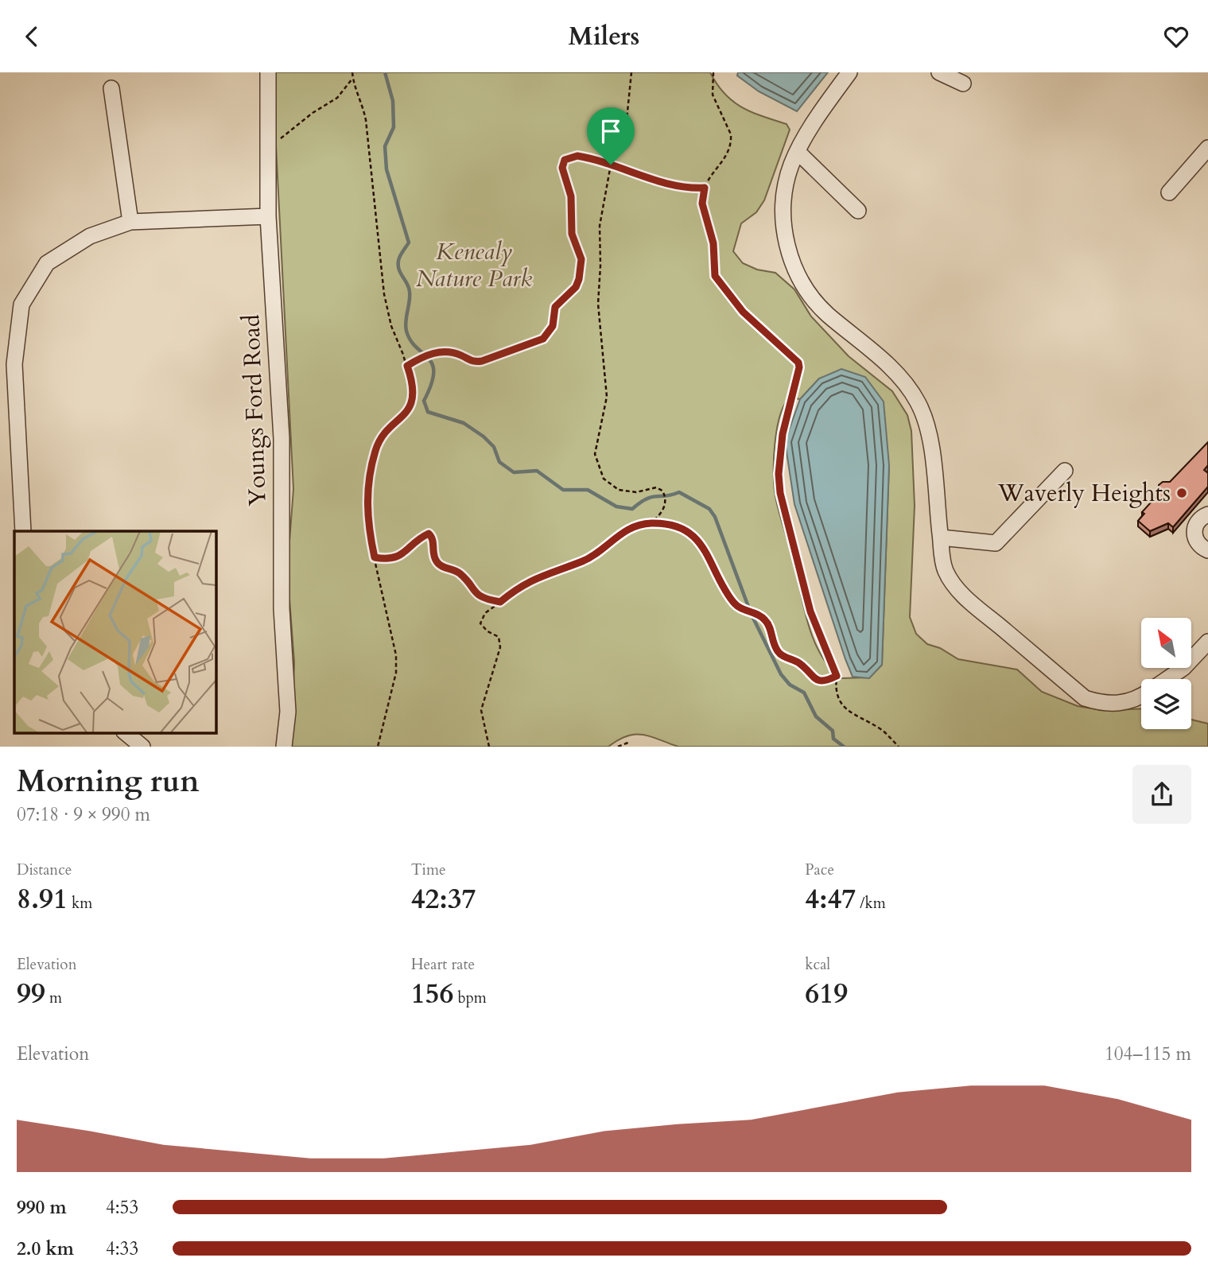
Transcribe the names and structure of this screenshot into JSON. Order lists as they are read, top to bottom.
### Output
{
  "streets": {
    "street": ["Youngs Ford Road"]
  },
  "parks": ["Kenealy Nature Park"],
  "places": ["Waverly Heights"],
  "north": "top left",
  "page": {
    "header": "Milers",
    "heading": ["Morning run", "07:18 · 9 × 990 m"],
    "stats": [
      ["Distance", "8.91 km"],
      ["Time", "42:37"],
      ["Pace", "4:47 /km"],
      ["Elevation", "99 m"],
      ["Heart rate", "156 bpm"],
      ["kcal", "619"]
    ],
    "chart": ["Elevation", "104–115 m"],
    "list": [
      {
        "name": "990 m",
        "note": "4:53"
      },
      {
        "name": "2.0 km",
        "note": "4:33"
      }
    ]
  }
}
